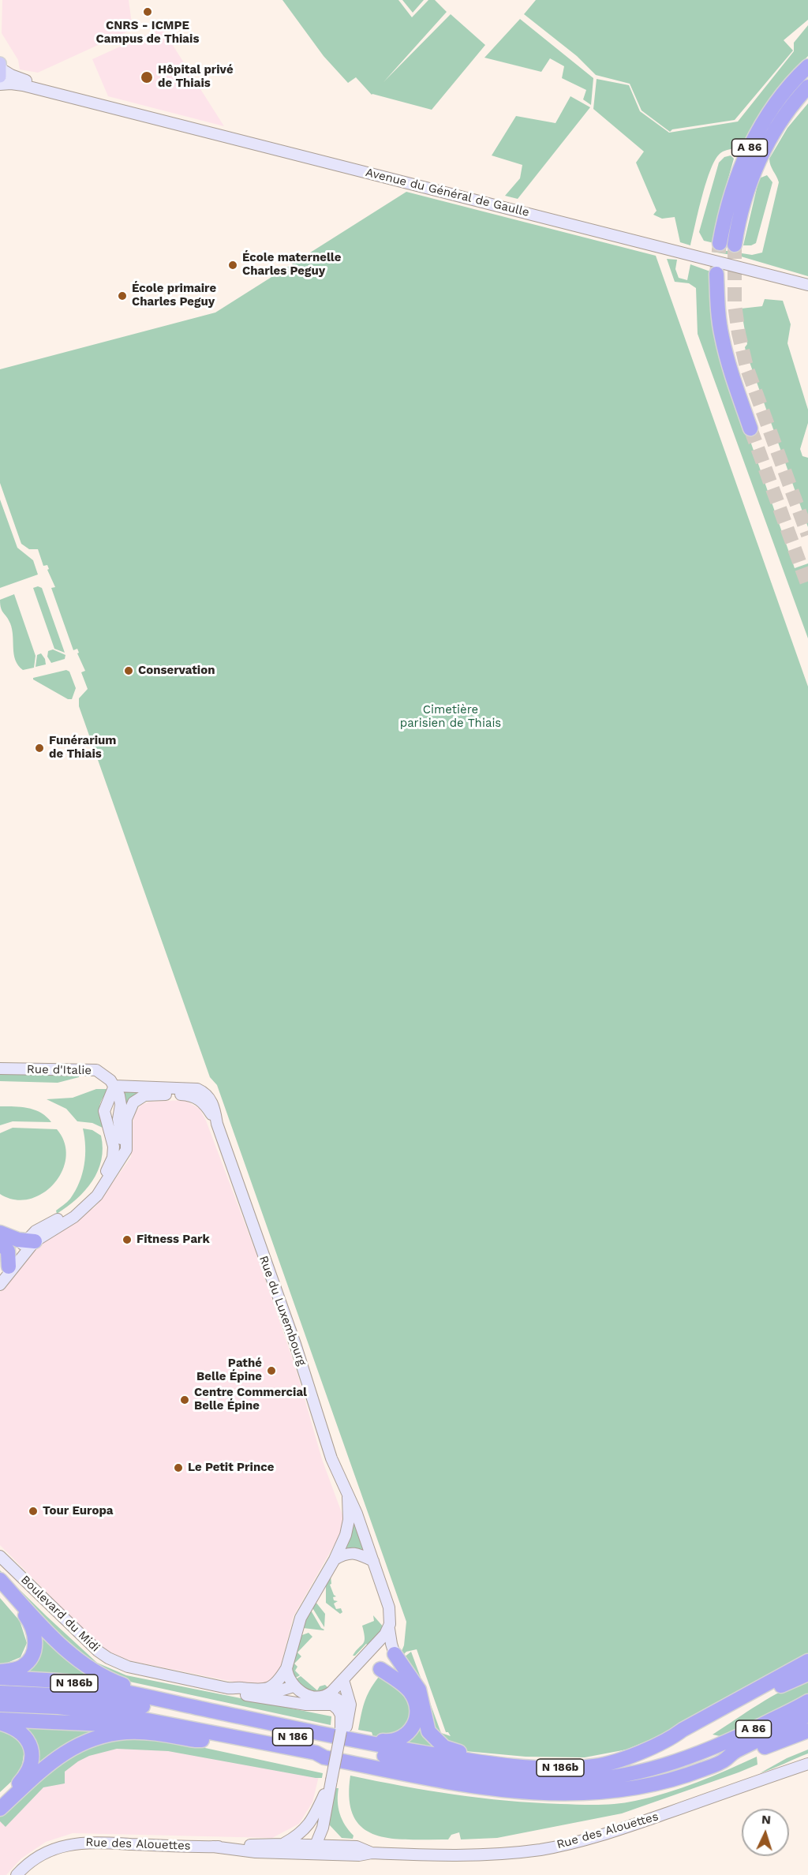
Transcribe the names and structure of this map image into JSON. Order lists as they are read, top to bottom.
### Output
{
  "streets": {
    "highway": ["A 86", "N 186b", "N 186"],
    "street": [
      "Avenue du Général de Gaulle",
      "Rue d'Italie",
      "Rue du Luxembourg",
      "Boulevard du Midi",
      "Rue des Alouettes"
    ]
  },
  "crossings": [
    ["A 86", "N 186"]
  ],
  "parks": ["Cimetière parisien de Thiais"],
  "places": [
    "CNRS - ICMPE Campus de Thiais",
    "Hôpital privé de Thiais",
    "École maternelle Charles Peguy",
    "École primaire Charles Peguy",
    "Conservation",
    "Funérarium de Thiais",
    "Fitness Park",
    "Pathé Belle Épine",
    "Centre Commercial Belle Épine",
    "Le Petit Prince",
    "Tour Europa"
  ],
  "north": "top"
}
